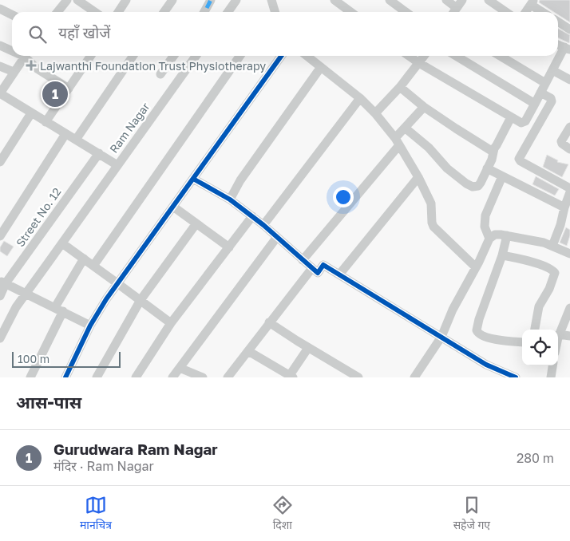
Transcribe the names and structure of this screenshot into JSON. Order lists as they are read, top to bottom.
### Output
{
  "streets": {
    "street": ["Ram Nagar", "Street No. 12"]
  },
  "crossings": [
    ["Ram Nagar", "Street No. 12"]
  ],
  "places": {
    "health": ["Lajwanthi Foundation Trust Physiotherapy"]
  },
  "scale_bar": "100 m",
  "page": {
    "search": "यहाँ खोजें",
    "pins": "1",
    "scale": "100 m",
    "heading": "आस-पास",
    "list": [
      {
        "mark": "1",
        "name": "Gurudwara Ram Nagar",
        "note": "मंदिर · Ram Nagar",
        "value": "280 m"
      }
    ],
    "nav": ["मानचित्र", "दिशा", "सहेजे गए"]
  }
}
